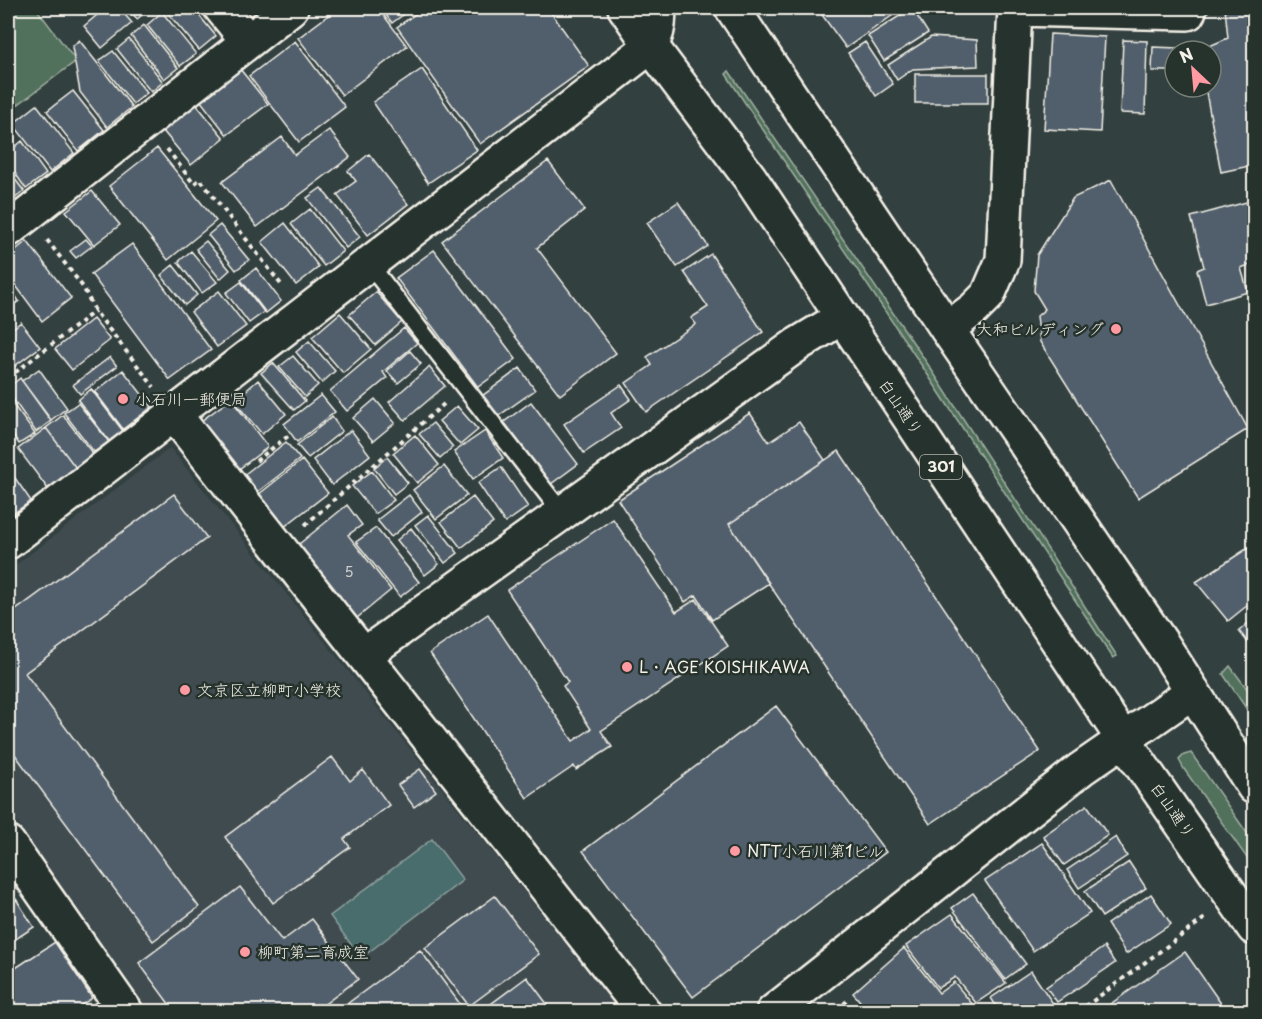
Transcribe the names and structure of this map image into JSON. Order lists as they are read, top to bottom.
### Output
{
  "streets": {
    "street": ["白山通り", "301"]
  },
  "places": [
    "大和ビルディング",
    "小石川一郵便局",
    "L・AGE KOISHIKAWA",
    "文京区立柳町小学校",
    "NTT小石川第1ビル",
    "柳町第二育成室"
  ],
  "house_numbers": ["5"],
  "north": "top left"
}
